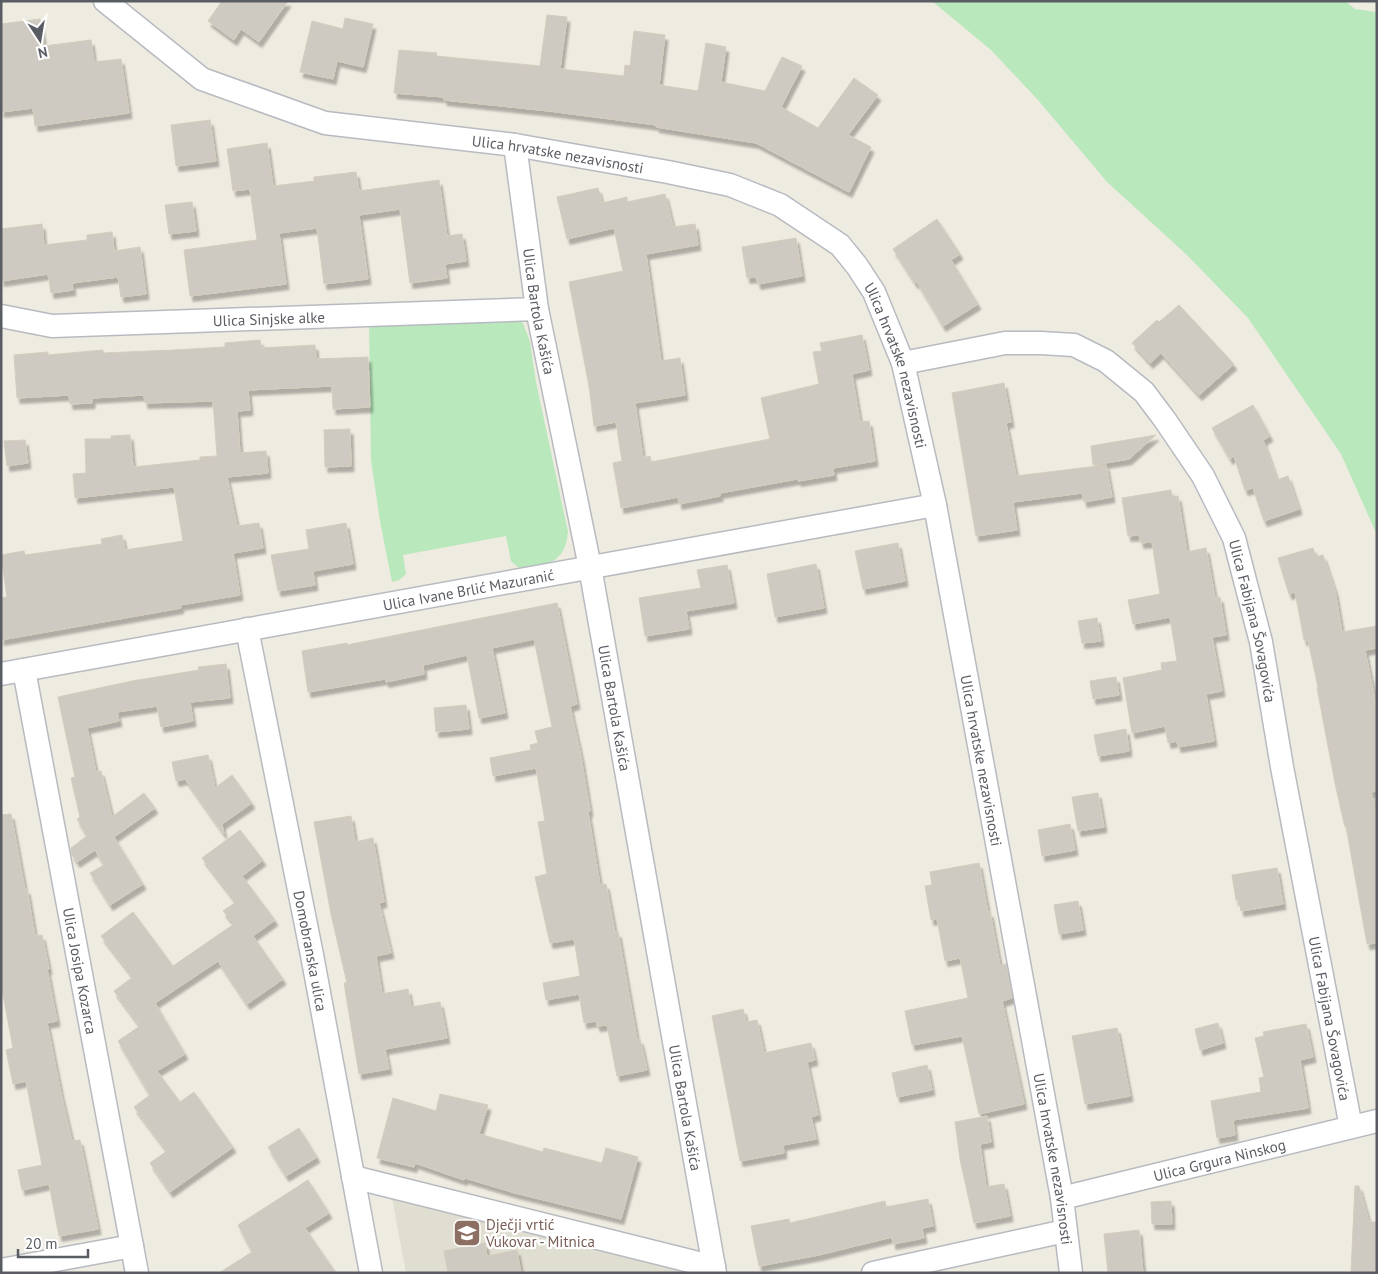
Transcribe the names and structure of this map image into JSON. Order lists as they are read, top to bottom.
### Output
{
  "streets": {
    "street": [
      "Ulica hrvatske nezavisnosti",
      "Ulica Bartola Kašića",
      "Ulica Sinjske alke",
      "Ulica Ivane Brlić Mazuranić",
      "Ulica Fabijana Šovagovića",
      "Domobranska ulica",
      "Ulica Josipa Kozarca",
      "Ulica Grgura Ninskog"
    ]
  },
  "crossings": [
    ["Ulica hrvatske nezavisnosti", "Ulica Bartola Kašića"],
    ["Ulica hrvatske nezavisnosti", "Ulica Ivane Brlić Mazuranić"],
    ["Ulica hrvatske nezavisnosti", "Ulica Fabijana Šovagovića"],
    ["Ulica hrvatske nezavisnosti", "Ulica Grgura Ninskog"],
    ["Ulica Bartola Kašića", "Ulica Sinjske alke"],
    ["Ulica Bartola Kašića", "Ulica Ivane Brlić Mazuranić"],
    ["Ulica Ivane Brlić Mazuranić", "Domobranska ulica"],
    ["Ulica Ivane Brlić Mazuranić", "Ulica Josipa Kozarca"],
    ["Ulica Fabijana Šovagovića", "Ulica Grgura Ninskog"]
  ],
  "places": {
    "school or university": ["Dječji vrtić Vukovar - Mitnica"]
  },
  "scale_bar": "20 m",
  "north": "bottom"
}
